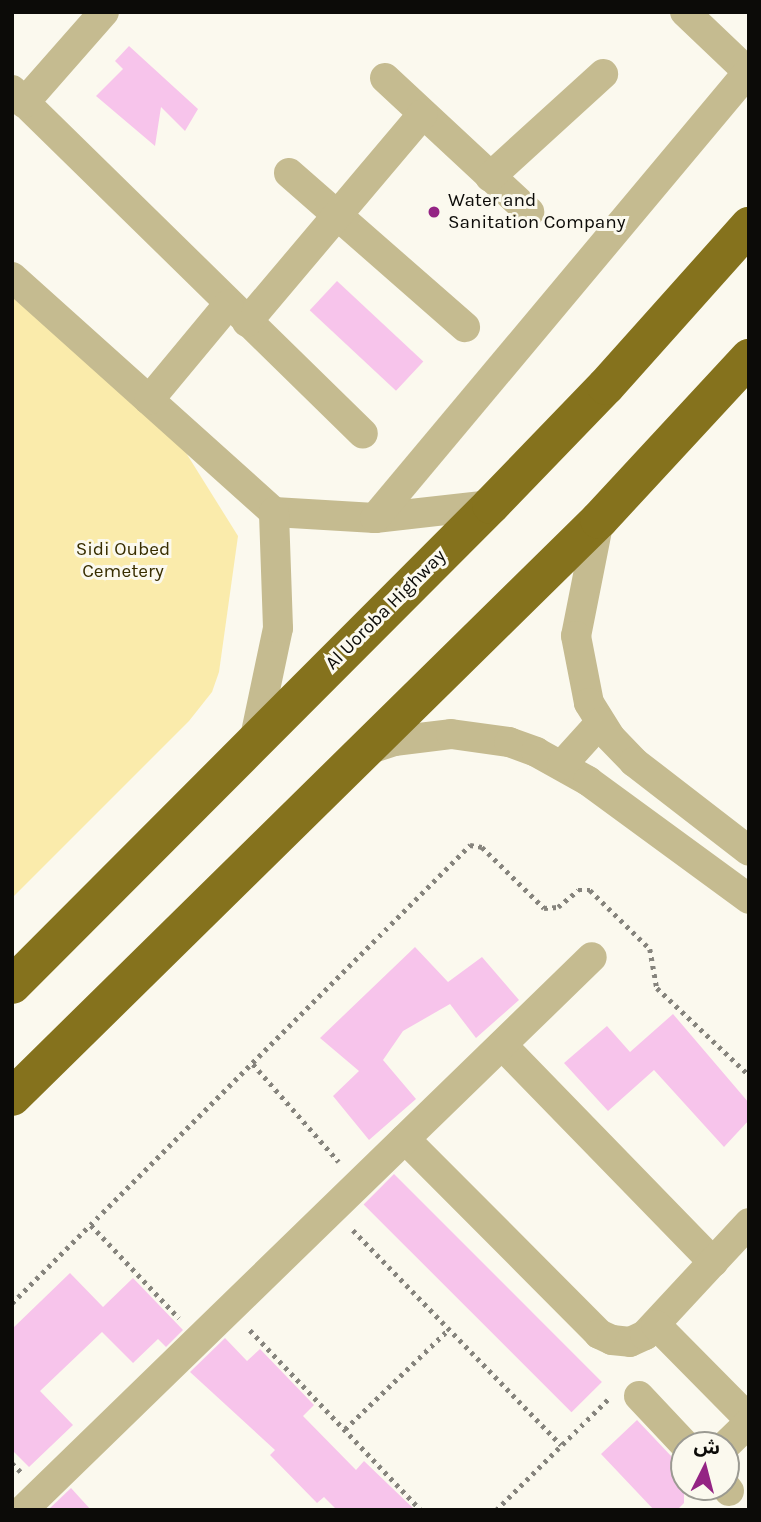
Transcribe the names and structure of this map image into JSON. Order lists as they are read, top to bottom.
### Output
{
  "streets": {
    "highway": ["Al Uoroba Highway"]
  },
  "parks": ["Sidi Oubed Cemetery"],
  "places": ["Water and Sanitation Company"],
  "north": "top"
}
